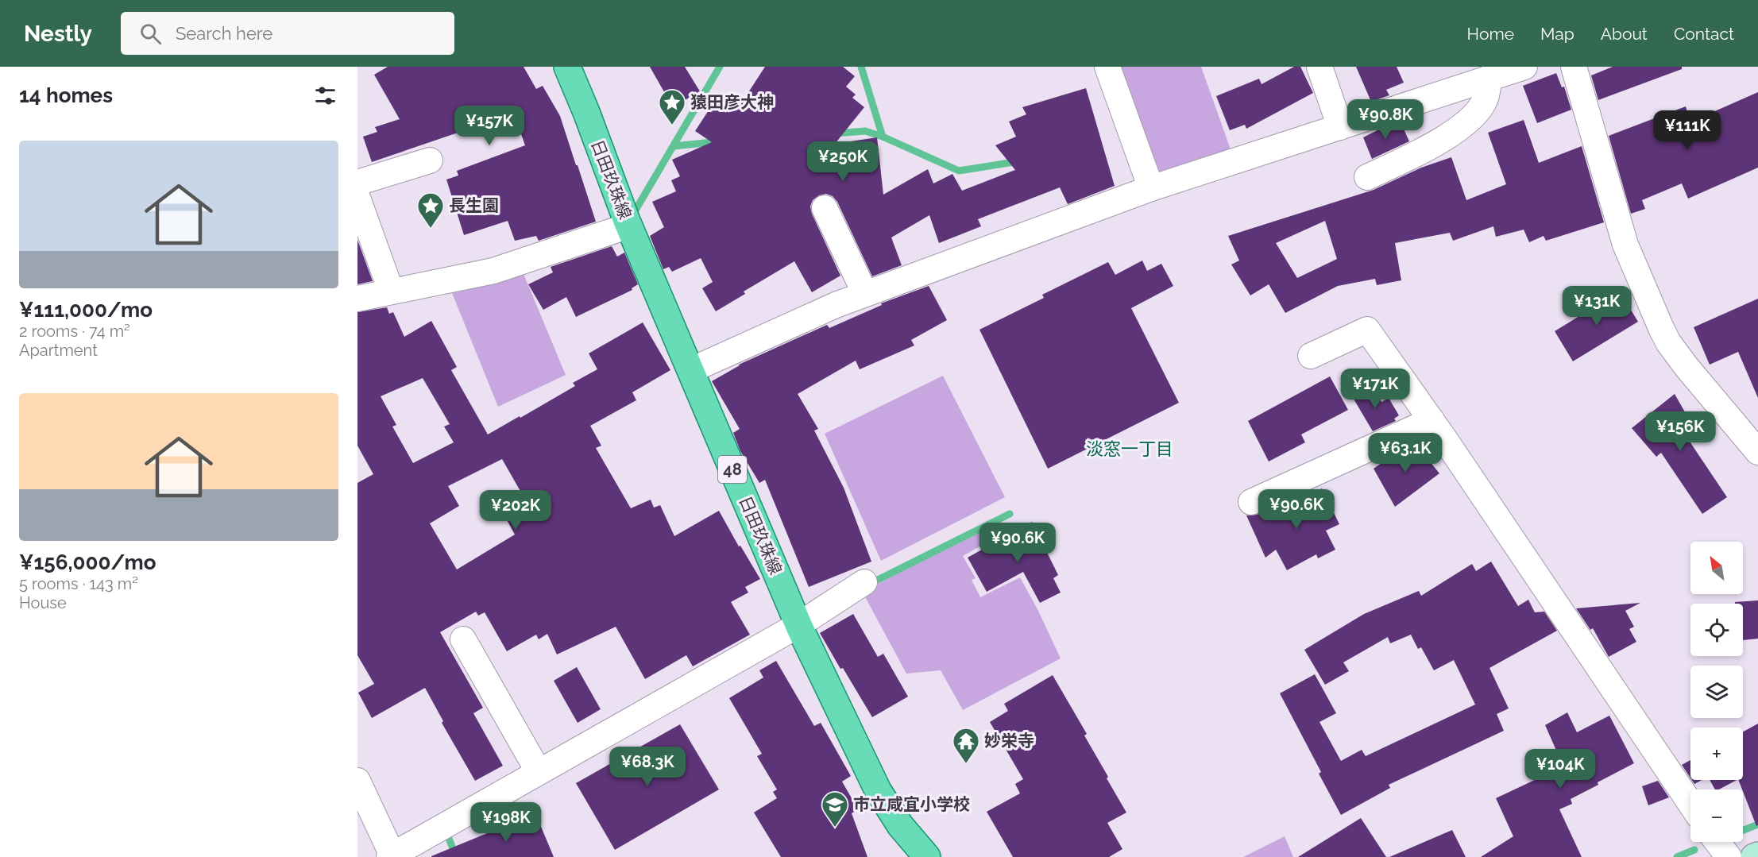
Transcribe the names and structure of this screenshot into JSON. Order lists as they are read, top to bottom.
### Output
{
  "streets": {
    "main road": ["日田玖珠線", "48"]
  },
  "districts": ["淡窓一丁目"],
  "places": {
    "place": ["猿田彦大神", "長生園"],
    "temple": ["妙栄寺"],
    "school or university": ["市立咸宜小学校"]
  },
  "north": "top left",
  "page": {
    "header": "Nestly",
    "search": "Search here",
    "nav": [
      "Home",
      "Map",
      "About",
      "Contact"
    ],
    "heading": "14 homes",
    "price": [
      "¥90.8K",
      "¥157K",
      "¥111K",
      "¥250K",
      "¥131K",
      "¥171K",
      "¥156K",
      "¥63.1K",
      "¥90.6K",
      "¥202K",
      "¥90.6K",
      "¥68.3K",
      "¥104K",
      "¥198K"
    ],
    "list": [
      {
        "name": "¥111,000/mo",
        "note": "2 rooms · 74 m² · Apartment"
      },
      {
        "name": "¥156,000/mo",
        "note": "5 rooms · 143 m² · House"
      }
    ],
    "map_buttons": ["+", "−"]
  }
}
